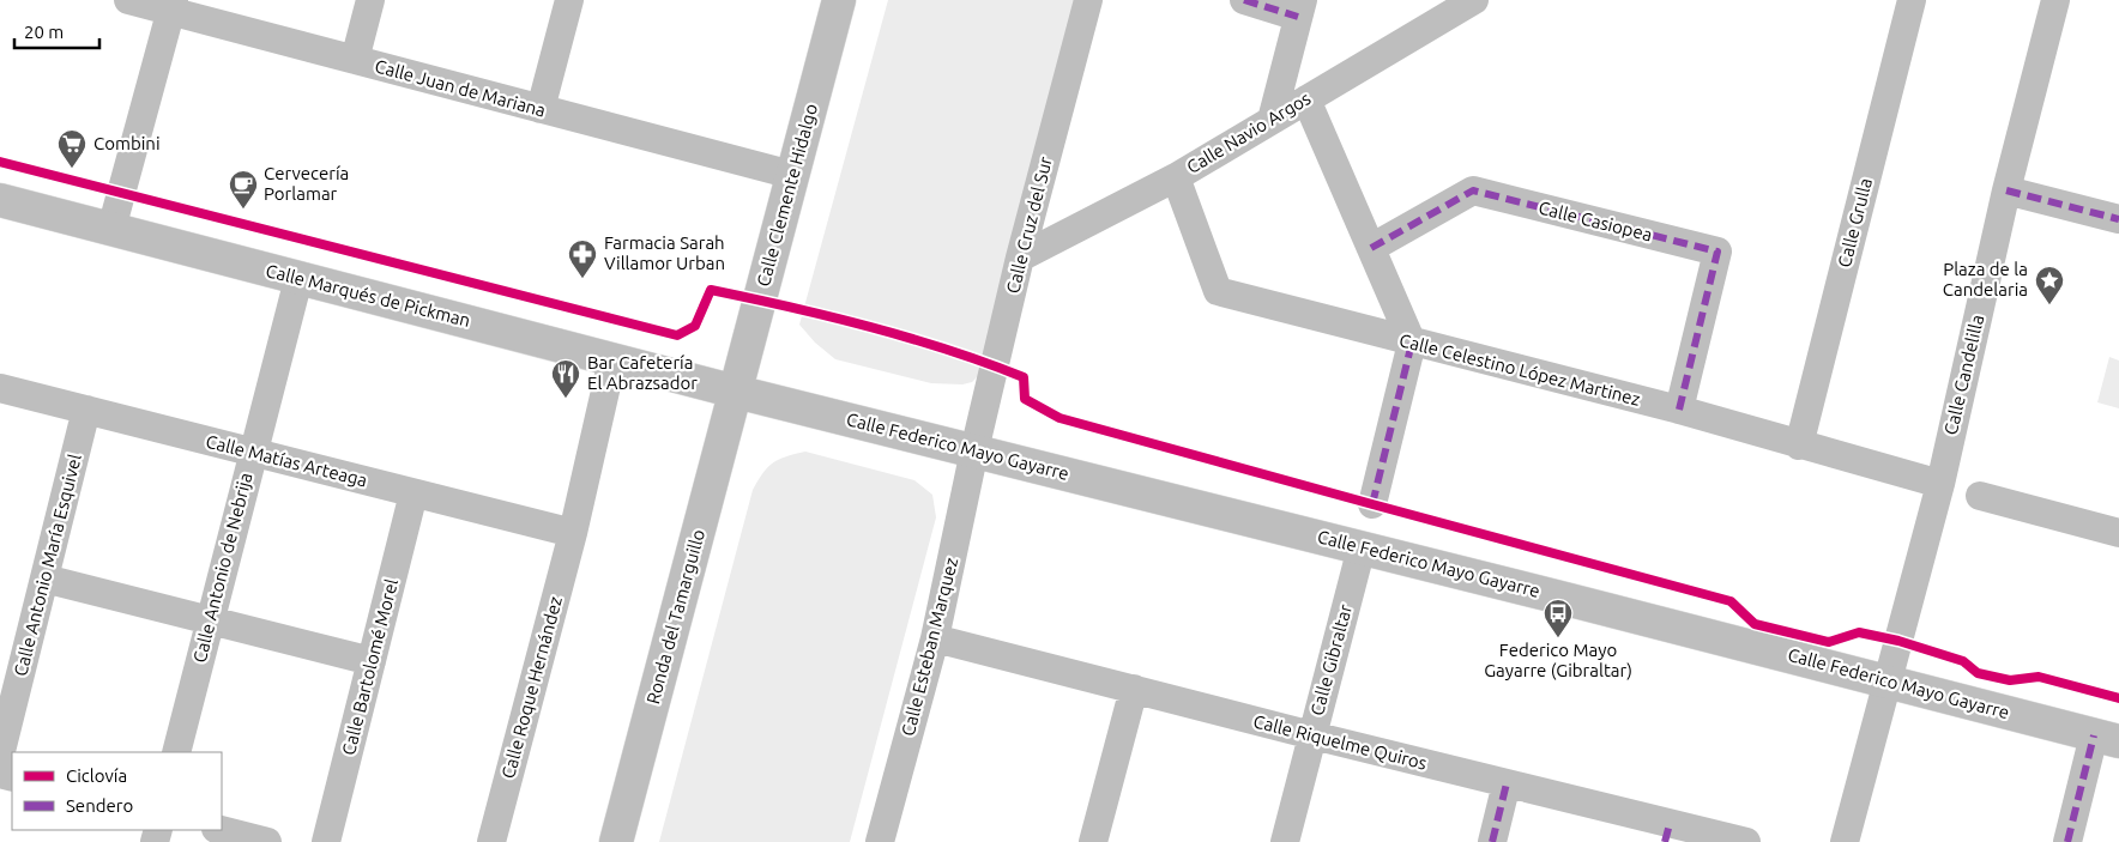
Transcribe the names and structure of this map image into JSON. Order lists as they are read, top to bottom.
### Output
{
  "streets": {
    "main road": [
      "Calle Clemente Hidalgo",
      "Calle Marqués de Pickman",
      "Calle Federico Mayo Gayarre",
      "Ronda del Tamarguillo"
    ],
    "street": [
      "Calle Juan de Mariana",
      "Calle Navio Argos",
      "Calle Casiopea",
      "Calle Grulla",
      "Calle Cruz del Sur",
      "Calle Celestino López Martinez",
      "Calle Candelilla",
      "Calle Matías Arteaga",
      "Calle Antonio María Esquivel",
      "Calle Antonio de Nebrija",
      "Calle Esteban Marquez",
      "Calle Gibraltar",
      "Calle Bartolomé Morel",
      "Calle Roque Hernández",
      "Calle Riquelme Quiros"
    ]
  },
  "crossings": [
    ["Calle Juan de Mariana", "Calle Clemente Hidalgo"],
    ["Calle Navio Argos", "Calle Cruz del Sur"],
    ["Calle Navio Argos", "Calle Celestino López Martinez"],
    ["Calle Clemente Hidalgo", "Calle Marqués de Pickman"],
    ["Calle Clemente Hidalgo", "Calle Federico Mayo Gayarre"],
    ["Calle Clemente Hidalgo", "Ronda del Tamarguillo"],
    ["Calle Casiopea", "Calle Celestino López Martinez"],
    ["Calle Grulla", "Calle Celestino López Martinez"],
    ["Calle Cruz del Sur", "Calle Federico Mayo Gayarre"],
    ["Calle Cruz del Sur", "Calle Esteban Marquez"],
    ["Calle Marqués de Pickman", "Calle Federico Mayo Gayarre"],
    ["Calle Marqués de Pickman", "Calle Antonio de Nebrija"],
    ["Calle Marqués de Pickman", "Ronda del Tamarguillo"],
    ["Calle Marqués de Pickman", "Calle Roque Hernández"],
    ["Calle Celestino López Martinez", "Calle Candelilla"],
    ["Calle Candelilla", "Calle Federico Mayo Gayarre"],
    ["Calle Federico Mayo Gayarre", "Ronda del Tamarguillo"],
    ["Calle Federico Mayo Gayarre", "Calle Esteban Marquez"],
    ["Calle Federico Mayo Gayarre", "Calle Gibraltar"],
    ["Calle Matías Arteaga", "Calle Antonio María Esquivel"],
    ["Calle Matías Arteaga", "Calle Antonio de Nebrija"],
    ["Calle Matías Arteaga", "Calle Bartolomé Morel"],
    ["Calle Matías Arteaga", "Calle Roque Hernández"],
    ["Calle Esteban Marquez", "Calle Riquelme Quiros"],
    ["Calle Gibraltar", "Calle Riquelme Quiros"]
  ],
  "places": {
    "supermarket": ["Combini"],
    "cafe": ["Cervecería Porlamar"],
    "pharmacy": ["Farmacia Sarah Villamor Urban"],
    "place": ["Plaza de la Candelaria"],
    "restaurant": ["Bar Cafetería El Abrazsador"],
    "bus stop": ["Federico Mayo Gayarre (Gibraltar)"]
  },
  "legend": ["Ciclovía", "Sendero"],
  "scale_bar": "20 m"
}
